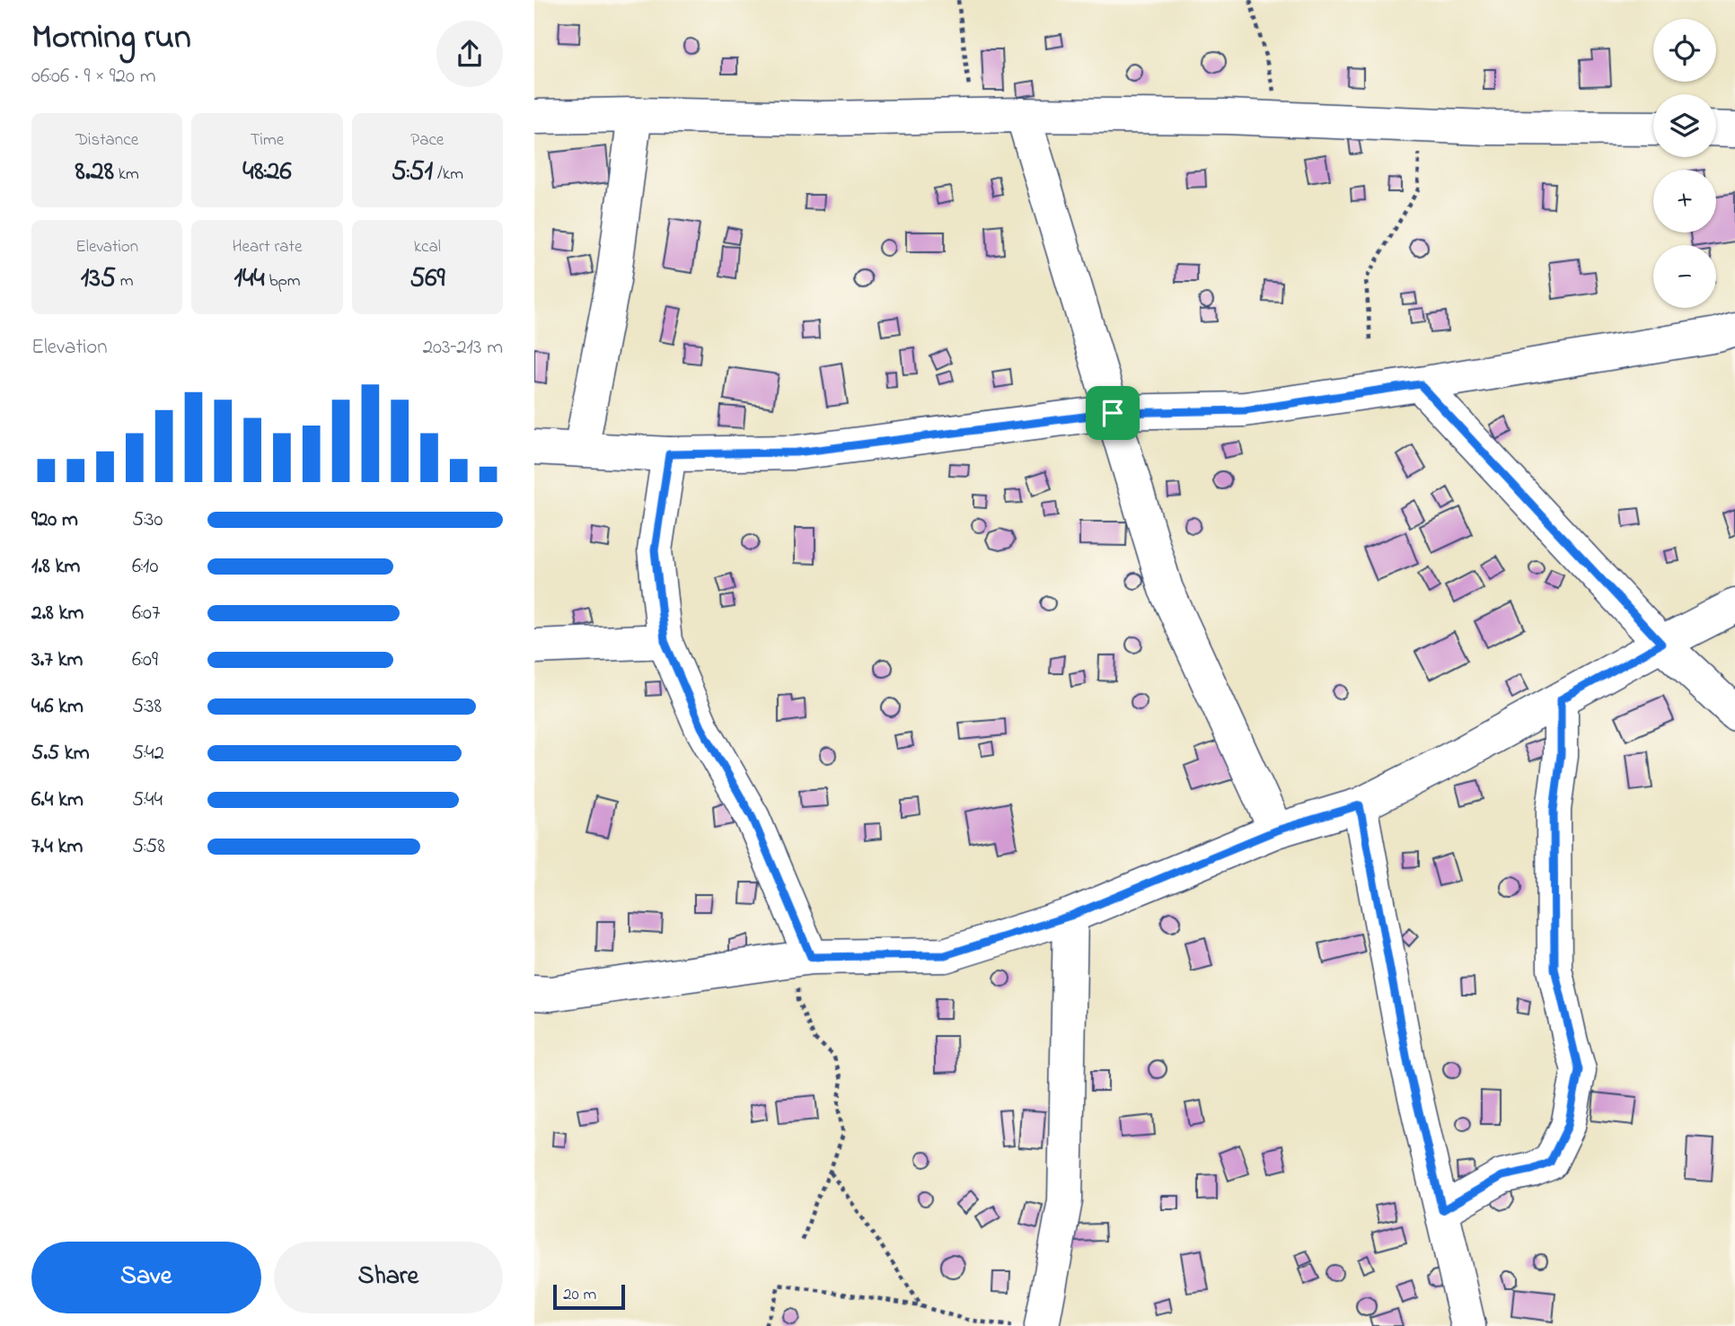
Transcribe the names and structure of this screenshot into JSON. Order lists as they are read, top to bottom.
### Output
{
  "scale_bar": "20 m",
  "page": {
    "heading": ["Morning run", "06:06 · 9 × 920 m"],
    "map_buttons": ["+", "−"],
    "stats": [
      ["Distance", "8.28 km"],
      ["Time", "48:26"],
      ["Pace", "5:51 /km"],
      ["Elevation", "135 m"],
      ["Heart rate", "144 bpm"],
      ["kcal", "569"]
    ],
    "chart": ["Elevation", "203–213 m"],
    "list": [
      {
        "name": "920 m",
        "note": "5:30"
      },
      {
        "name": "1.8 km",
        "note": "6:10"
      },
      {
        "name": "2.8 km",
        "note": "6:07"
      },
      {
        "name": "3.7 km",
        "note": "6:09"
      },
      {
        "name": "4.6 km",
        "note": "5:38"
      },
      {
        "name": "5.5 km",
        "note": "5:42"
      },
      {
        "name": "6.4 km",
        "note": "5:44"
      },
      {
        "name": "7.4 km",
        "note": "5:58"
      }
    ],
    "buttons": ["Save", "Share"],
    "scale": "20 m"
  }
}
